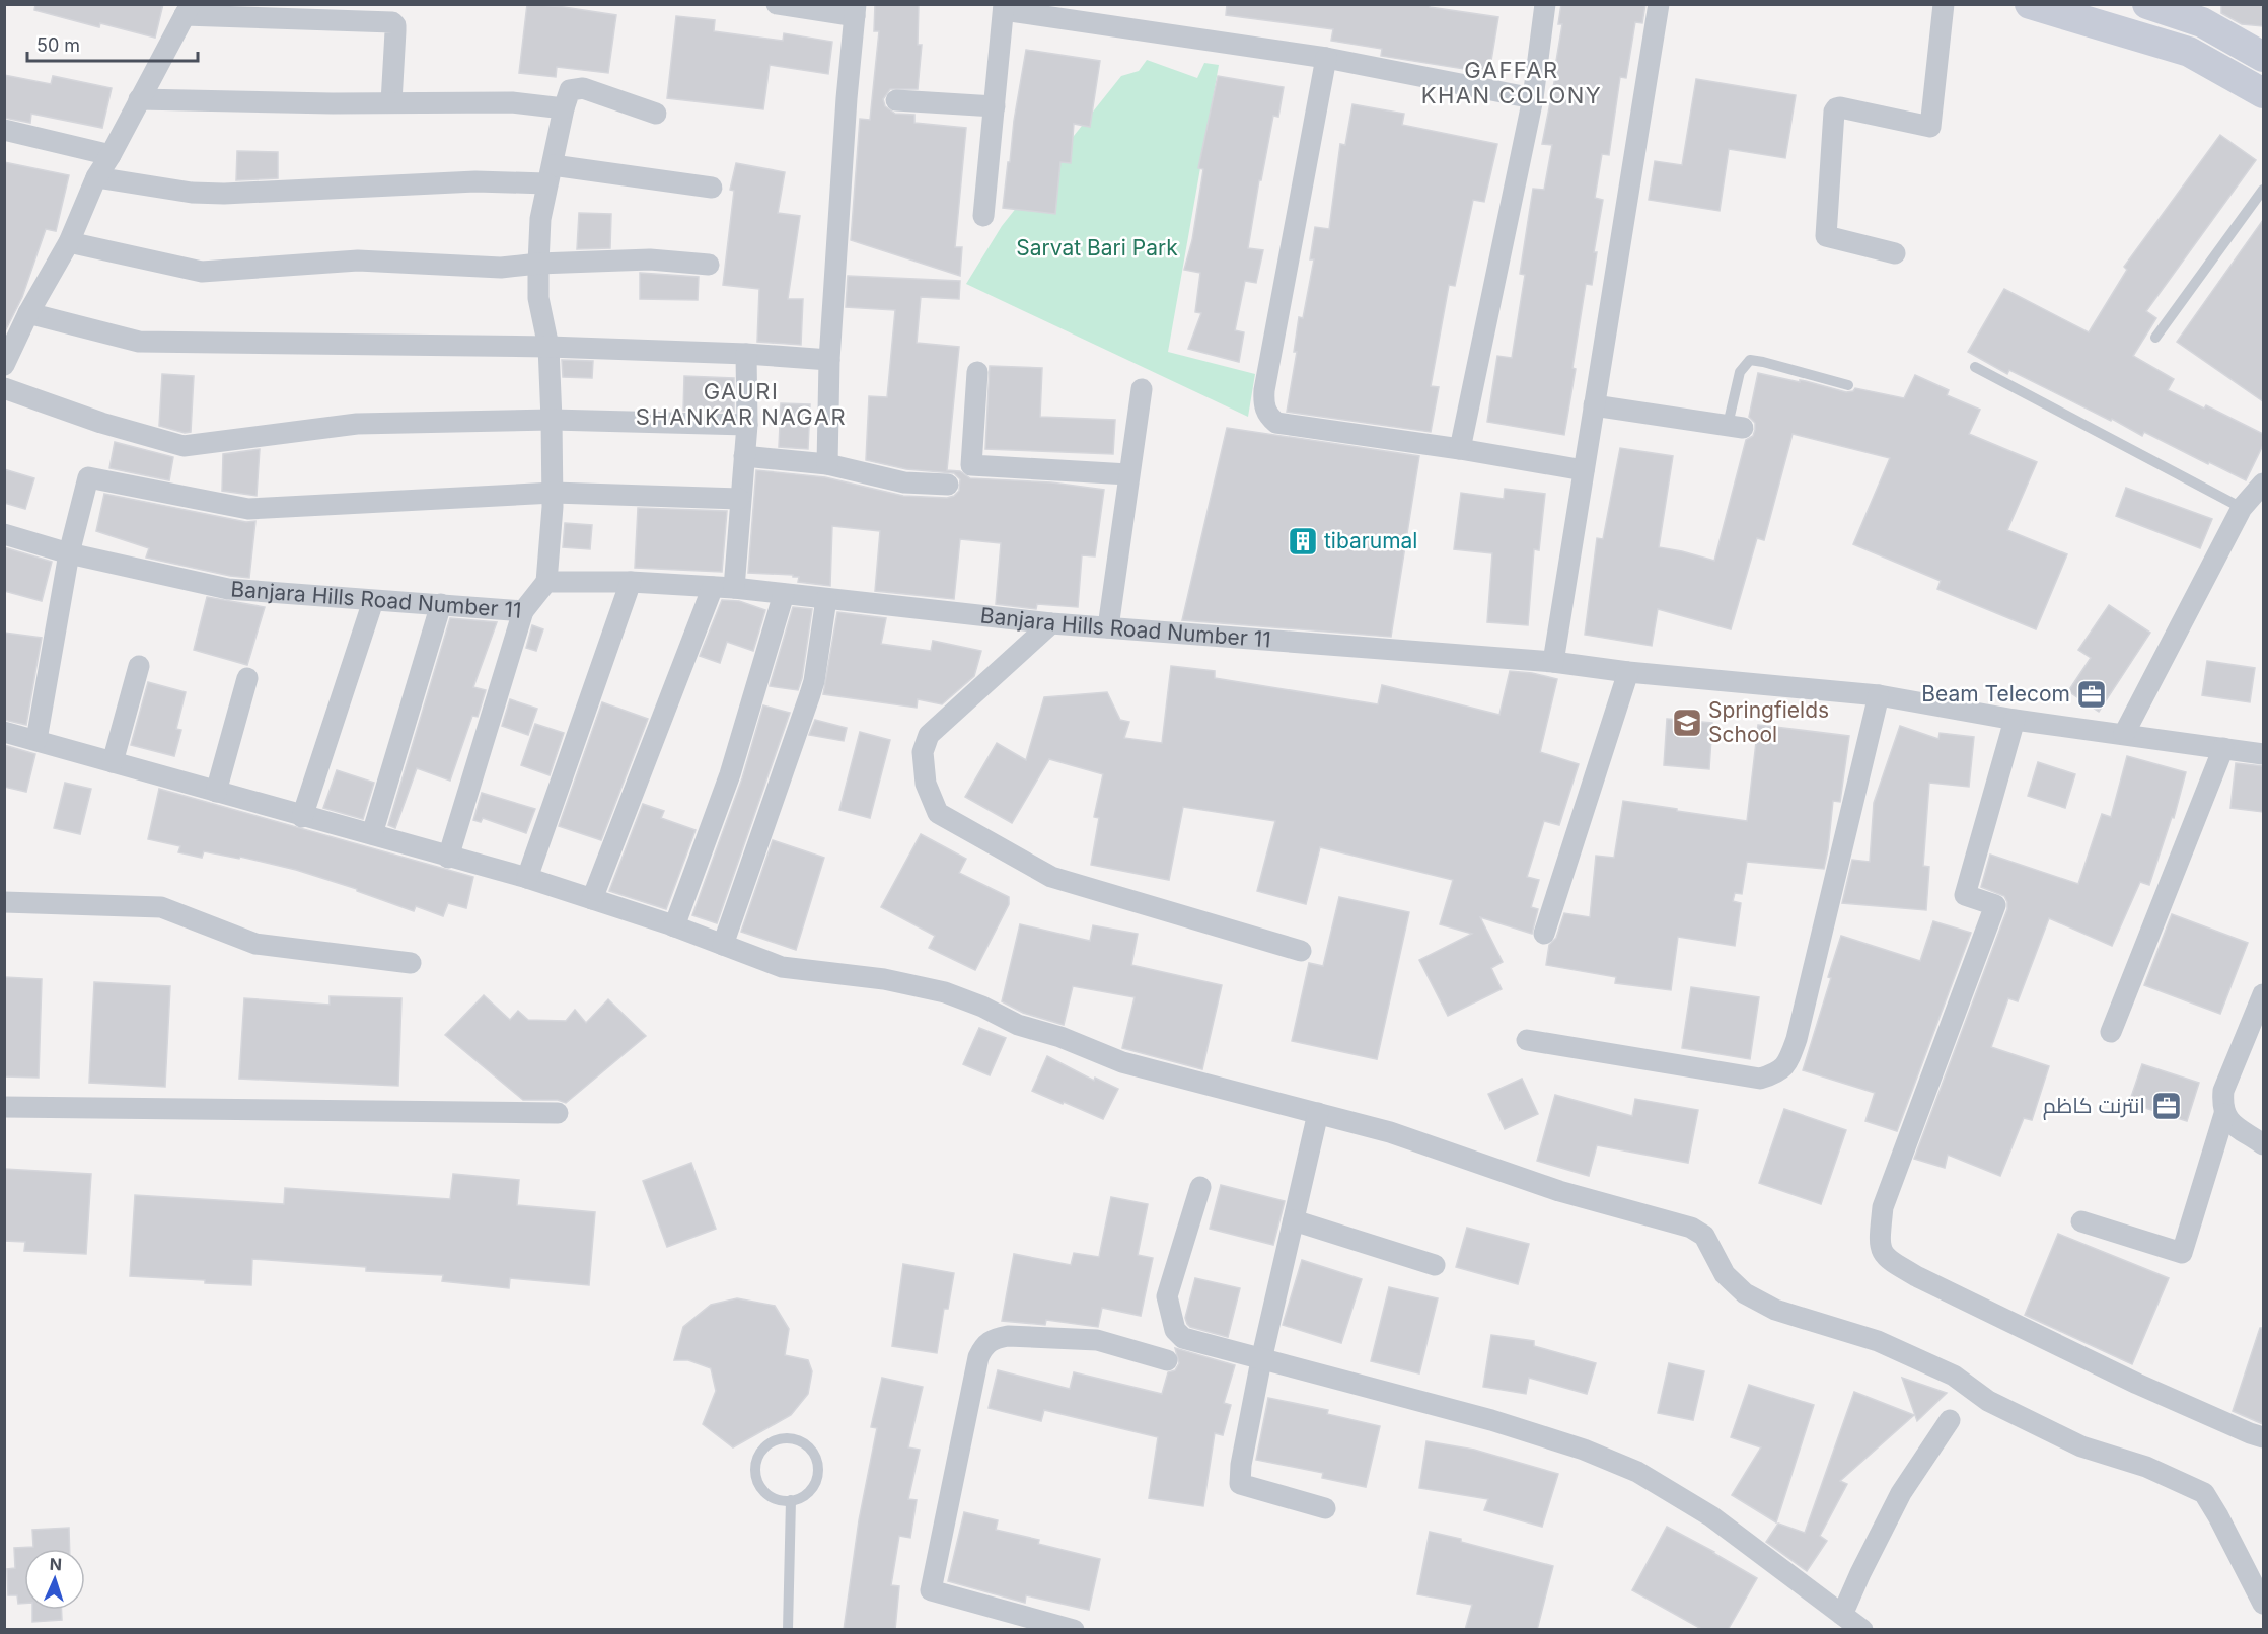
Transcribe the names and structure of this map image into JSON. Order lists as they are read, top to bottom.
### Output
{
  "streets": {
    "street": ["Banjara Hills Road Number 11"]
  },
  "districts": ["GAFFAR KHAN COLONY", "GAURI SHANKAR NAGAR"],
  "parks": ["Sarvat Bari Park"],
  "places": {
    "building": ["tibarumal"],
    "office": ["Beam Telecom", "انترنت كاظم"],
    "school or university": ["Springfields School"]
  },
  "scale_bar": "50 m",
  "north": "top"
}
